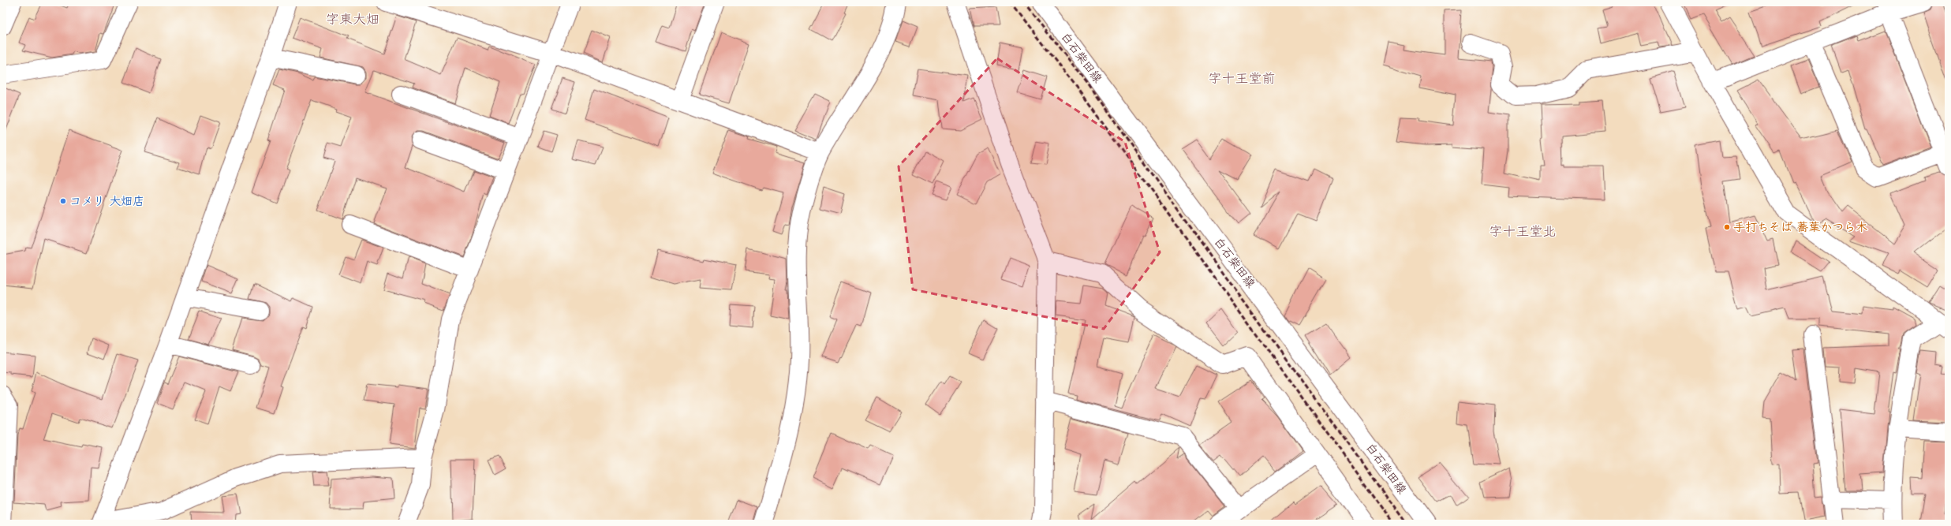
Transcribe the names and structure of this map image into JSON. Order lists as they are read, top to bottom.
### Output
{
  "streets": {
    "main road": ["白石柴田線"]
  },
  "districts": ["字東大畑", "字十王堂前", "字十王堂北"],
  "places": ["コメリ 大畑店", "手打ちそば 蕎葉かつら木"]
}
